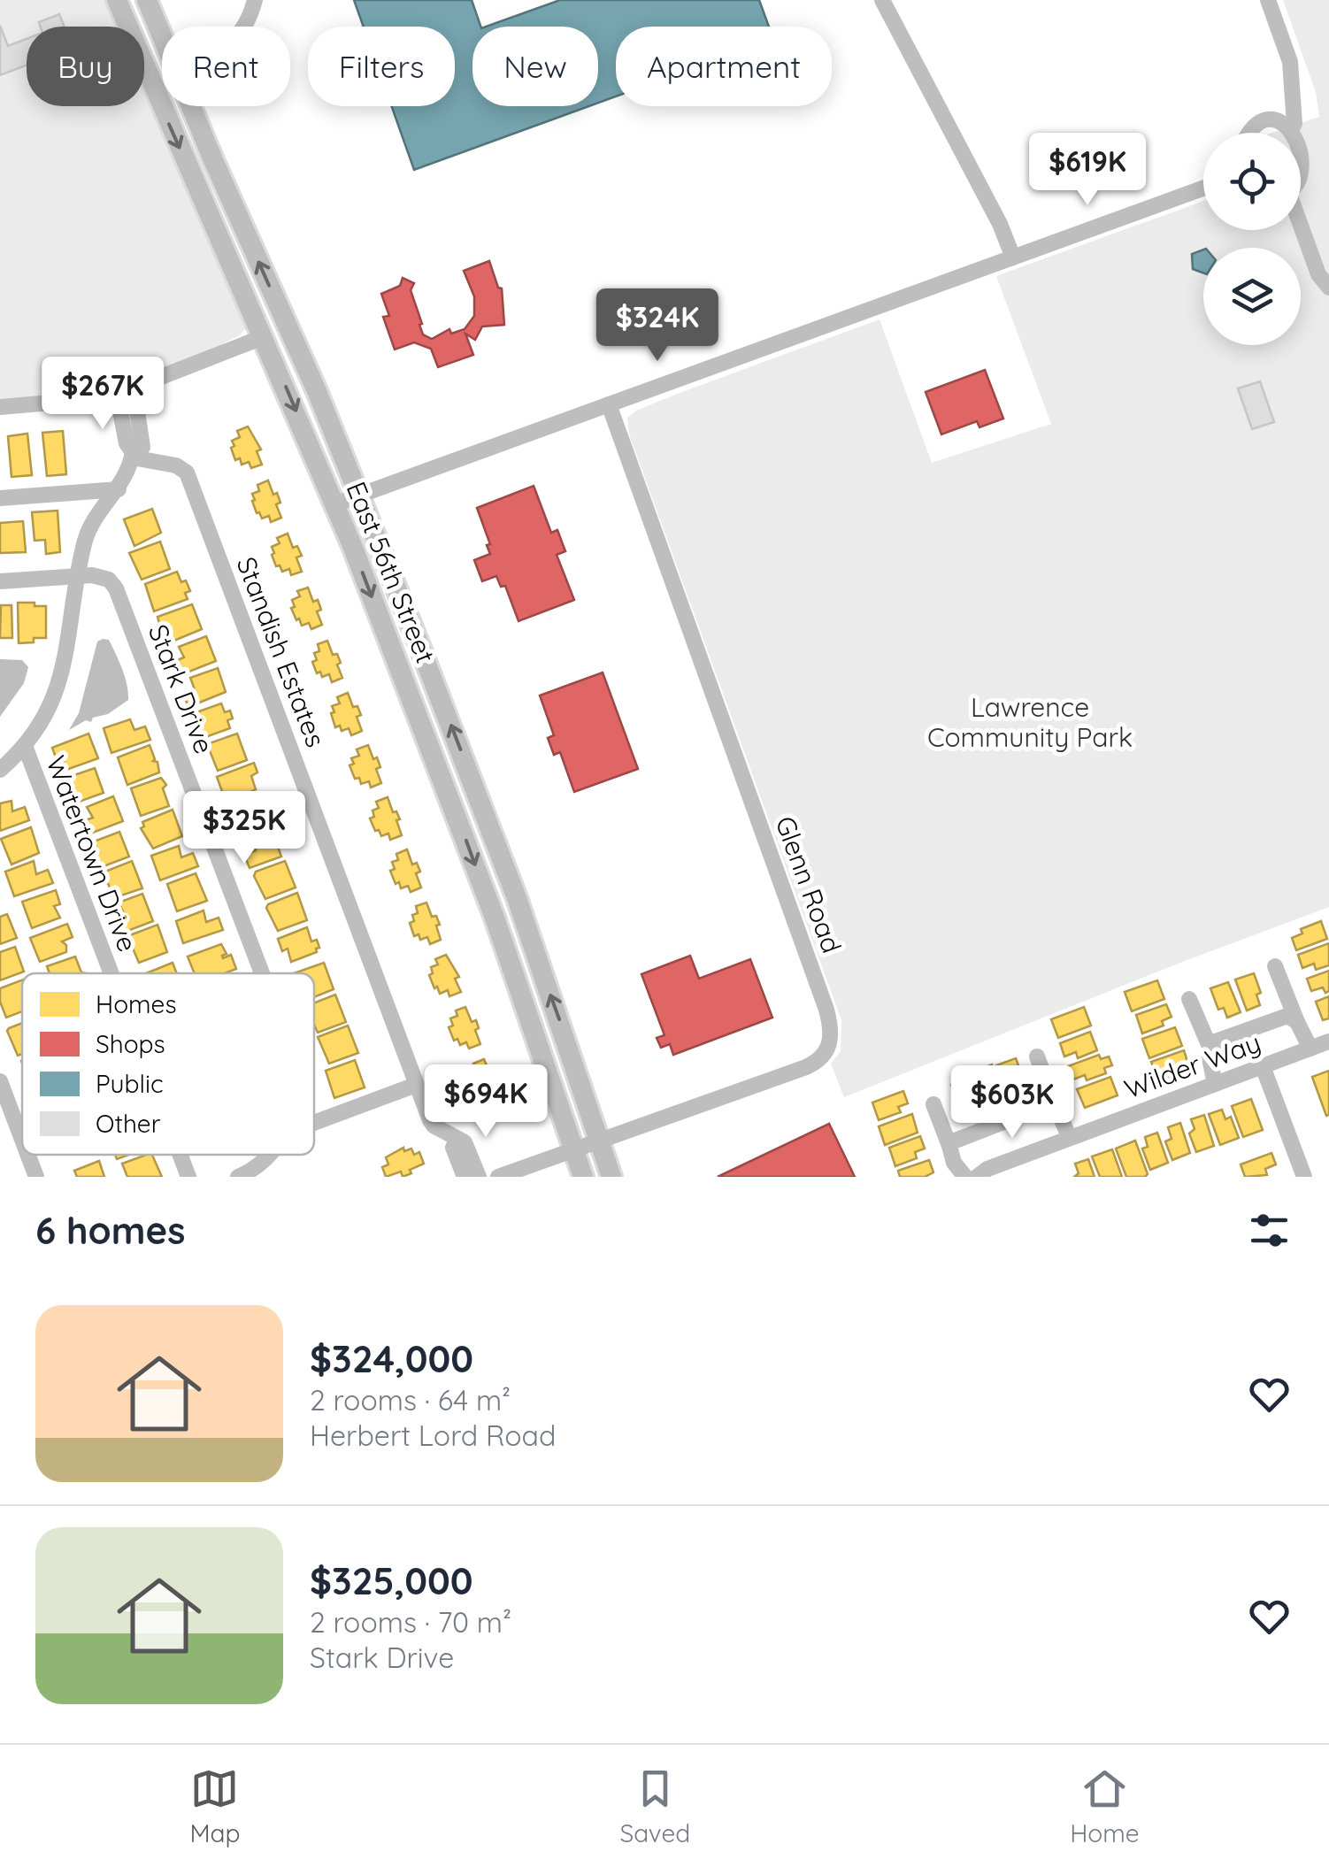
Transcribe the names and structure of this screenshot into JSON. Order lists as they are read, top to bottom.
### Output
{
  "streets": {
    "main road": ["East 56th Street"],
    "street": [
      "Standish Estates",
      "Stark Drive",
      "Watertown Drive",
      "Glenn Road",
      "Wilder Way"
    ]
  },
  "crossings": [
    ["East 56th Street", "Glenn Road"]
  ],
  "parks": ["Lawrence Community Park"],
  "legend": [
    "Homes",
    "Shops",
    "Public",
    "Other"
  ],
  "page": {
    "chip": [
      "Buy",
      "Rent",
      "Filters",
      "New",
      "Apartment"
    ],
    "price": [
      "$619K",
      "$324K",
      "$267K",
      "$325K",
      "$694K",
      "$603K"
    ],
    "heading": "6 homes",
    "list": [
      {
        "name": "$324,000",
        "note": "2 rooms · 64 m² · Herbert Lord Road"
      },
      {
        "name": "$325,000",
        "note": "2 rooms · 70 m² · Stark Drive"
      }
    ],
    "tabs": ["Map", "Saved", "Home"]
  }
}
